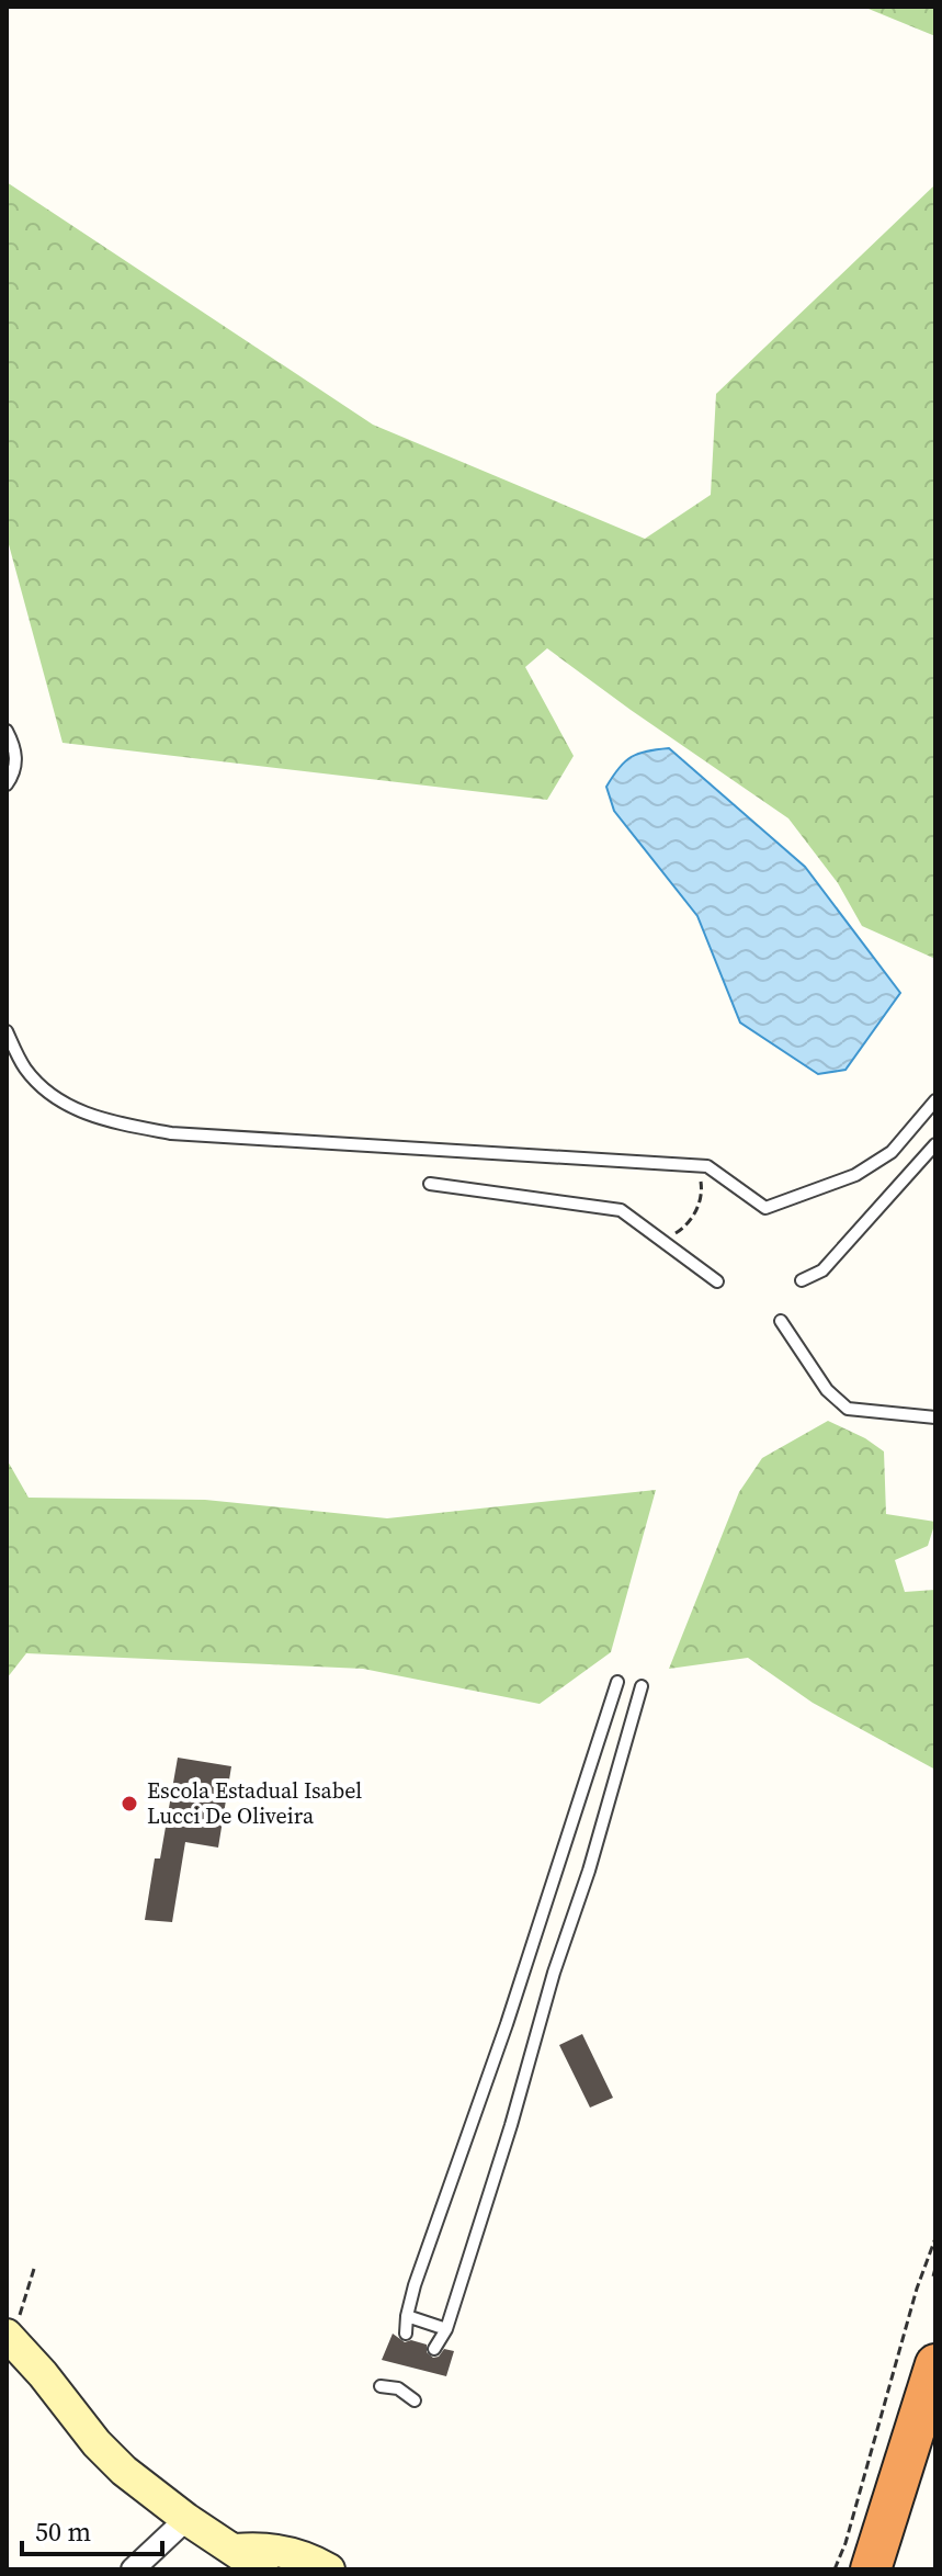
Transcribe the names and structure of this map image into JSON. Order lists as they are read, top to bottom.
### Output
{
  "places": ["Escola Estadual Isabel Lucci De Oliveira"],
  "scale_bar": "50 m"
}
